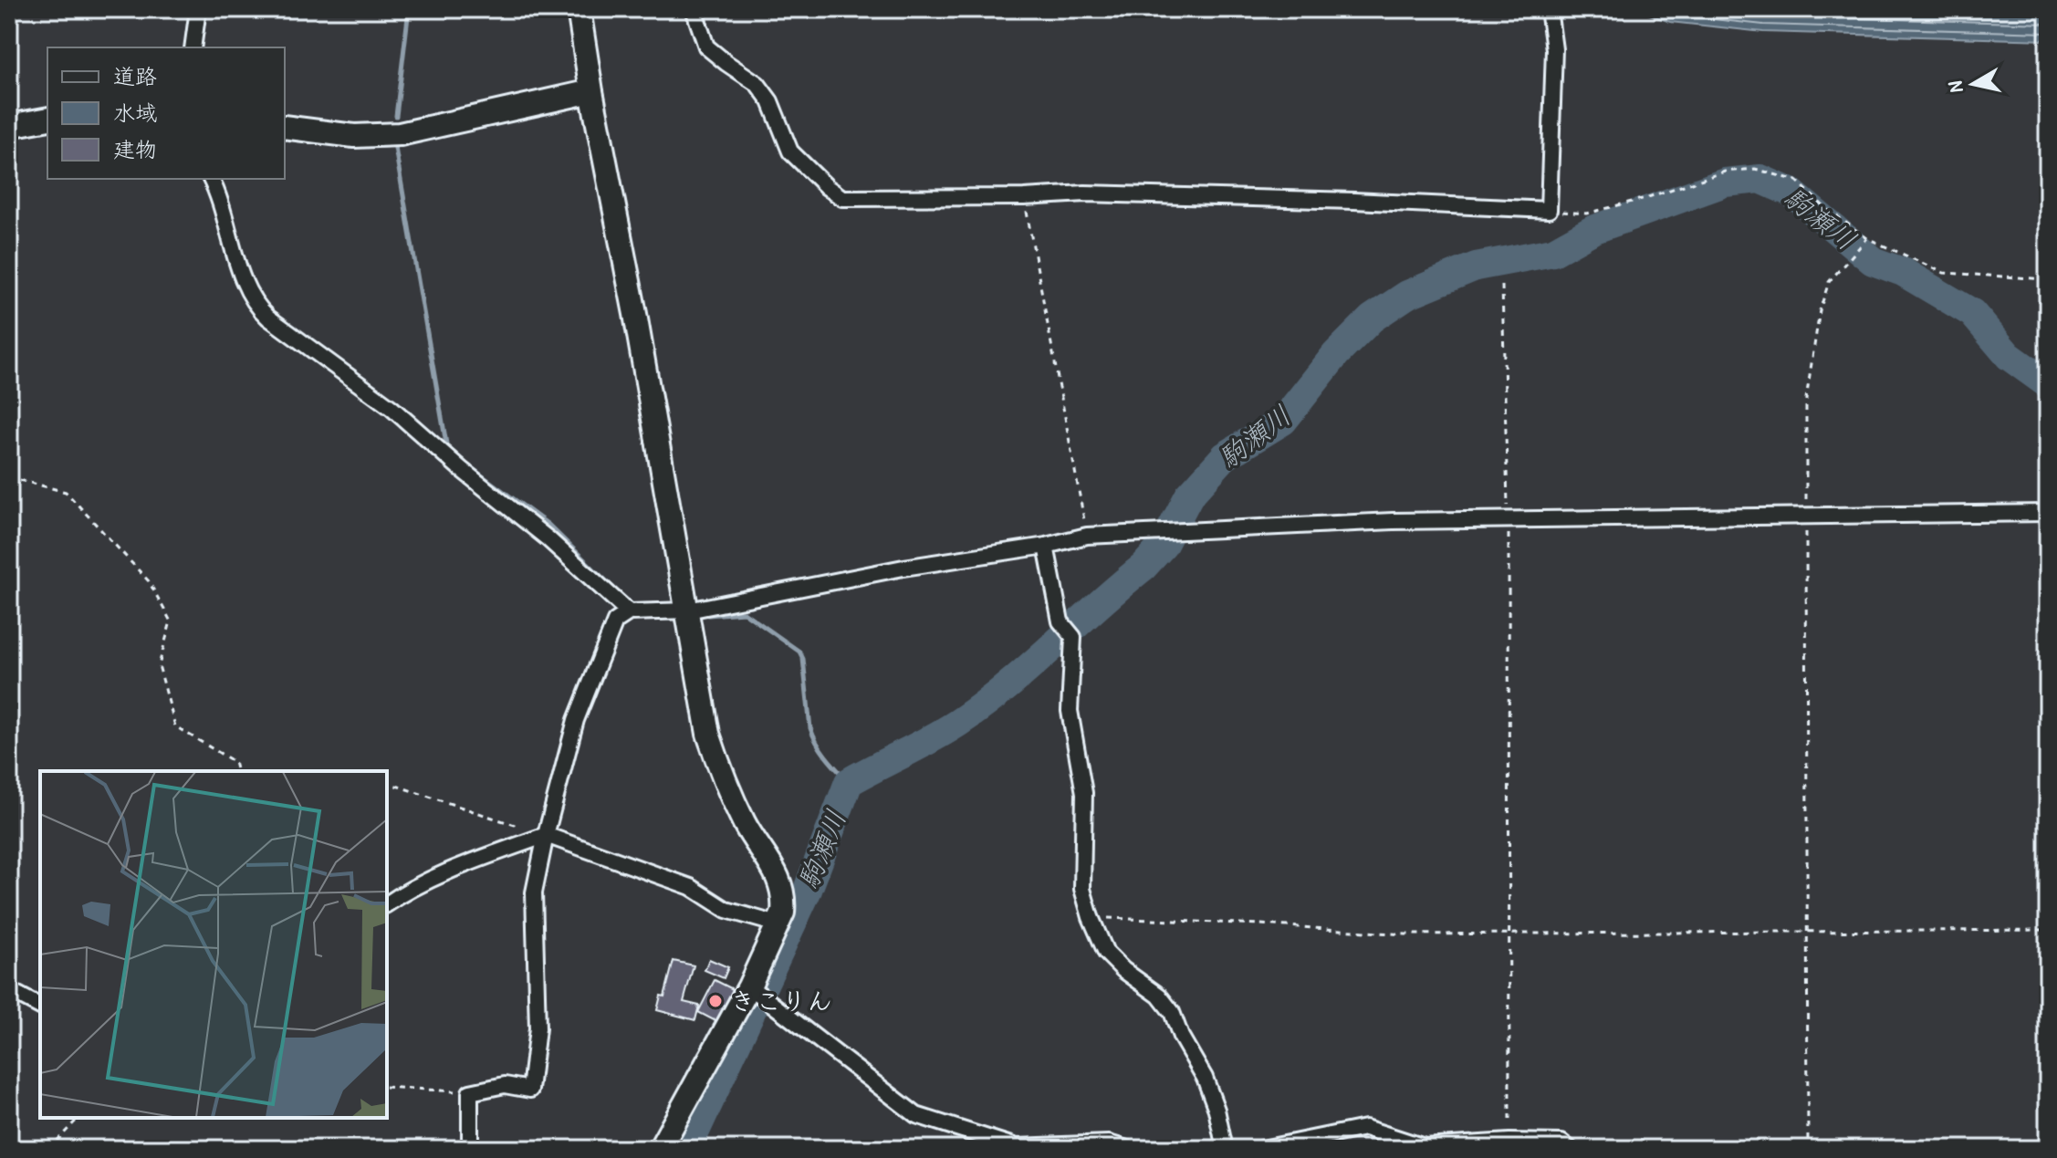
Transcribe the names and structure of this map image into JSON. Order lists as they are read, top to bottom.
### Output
{
  "water": ["駒瀬川"],
  "places": ["きこりん"],
  "legend": ["道路", "水域", "建物"],
  "north": "left"
}
